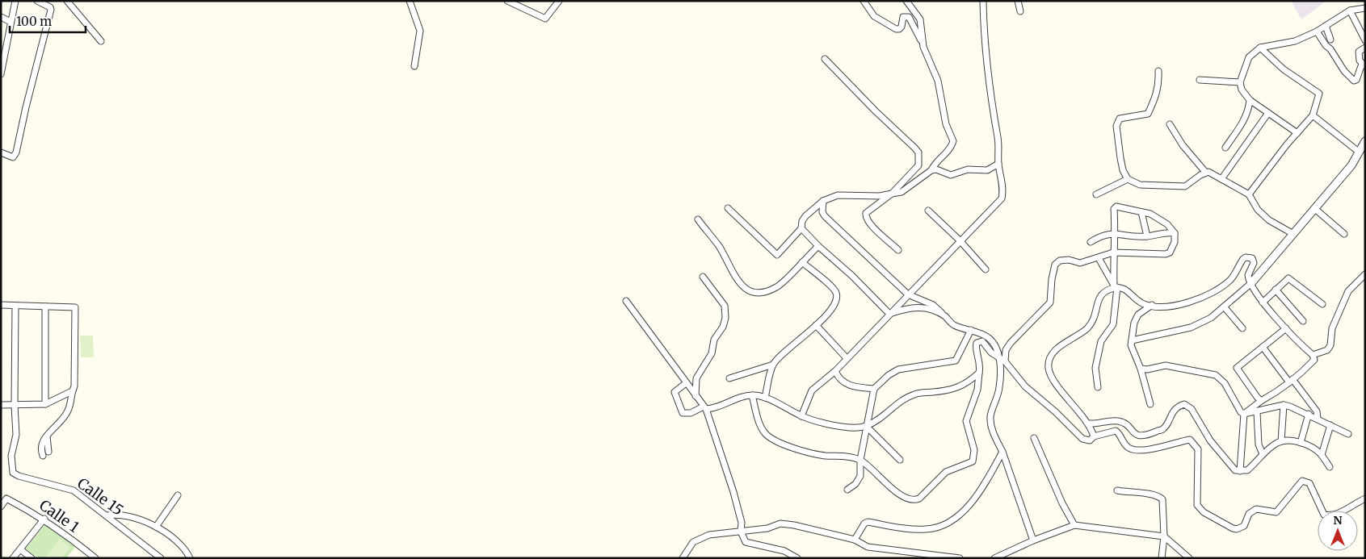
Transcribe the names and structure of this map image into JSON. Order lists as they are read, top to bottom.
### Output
{
  "streets": {
    "street": ["Calle 15", "Calle 1"]
  },
  "scale_bar": "100 m",
  "north": "top"
}
